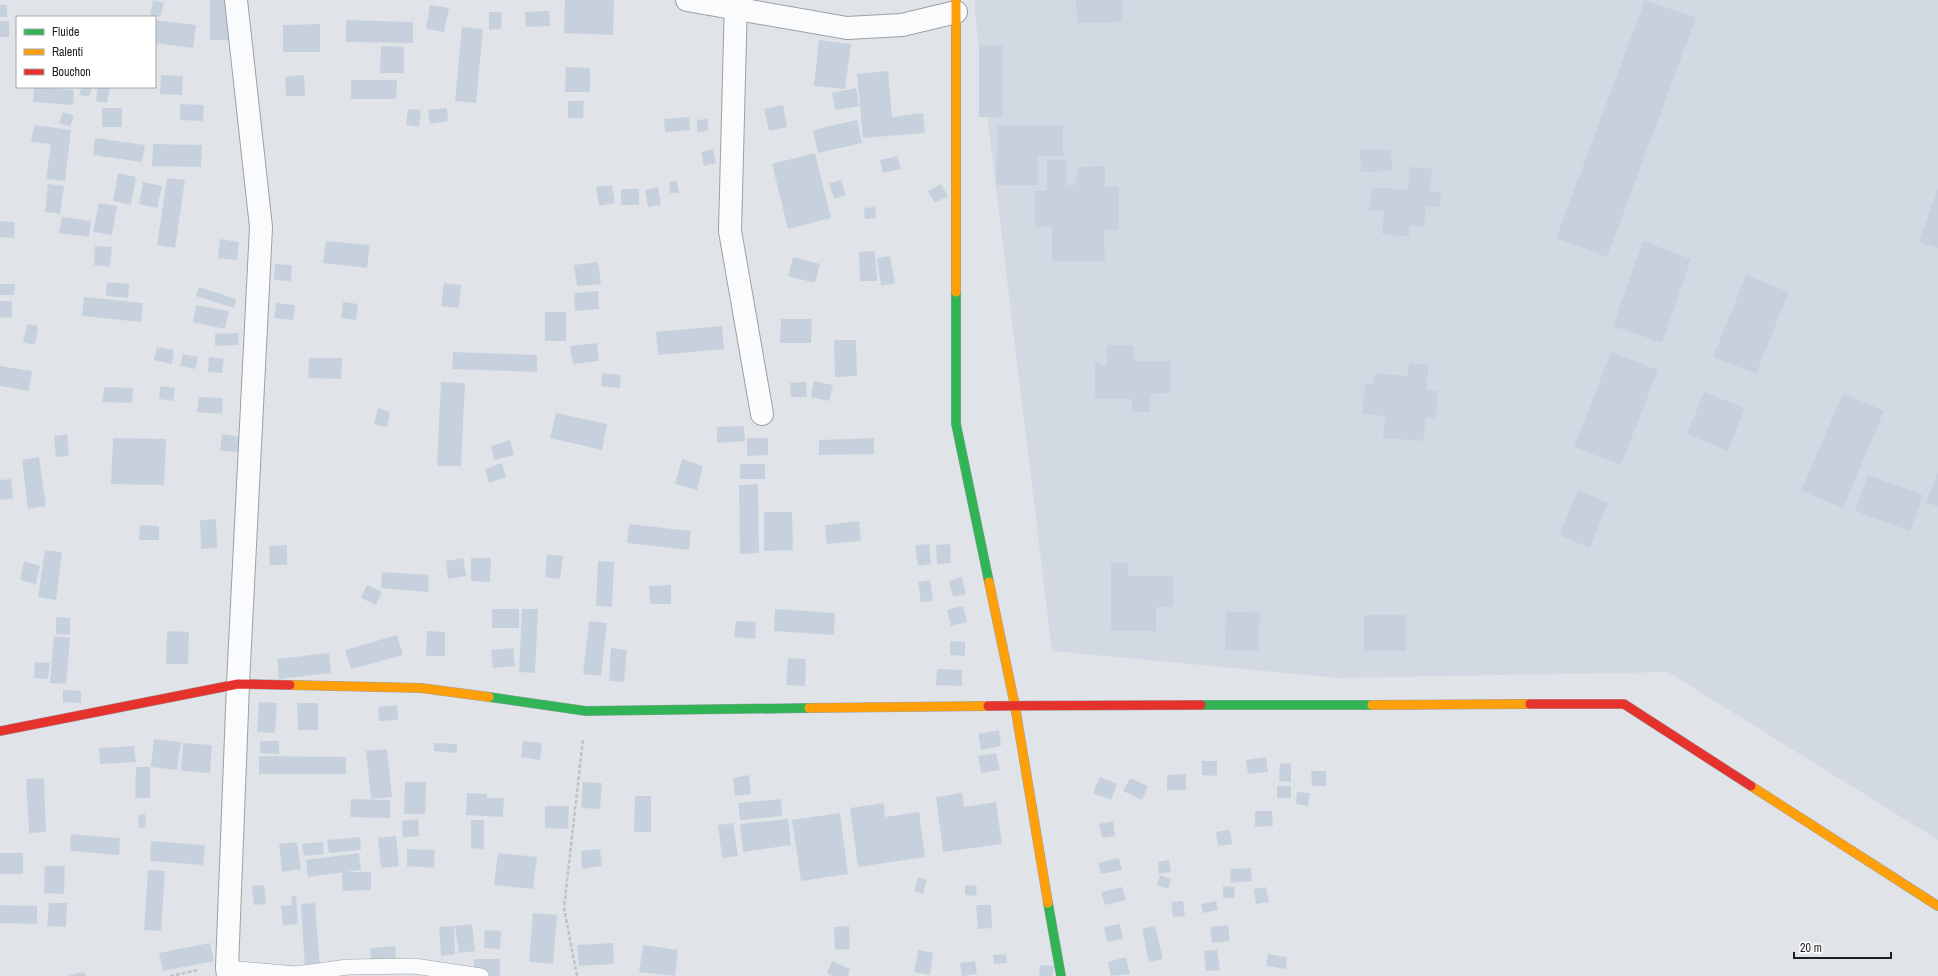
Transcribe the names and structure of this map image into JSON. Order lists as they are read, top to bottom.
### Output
{
  "legend": ["Fluide", "Ralenti", "Bouchon"],
  "scale_bar": "20 m"
}
